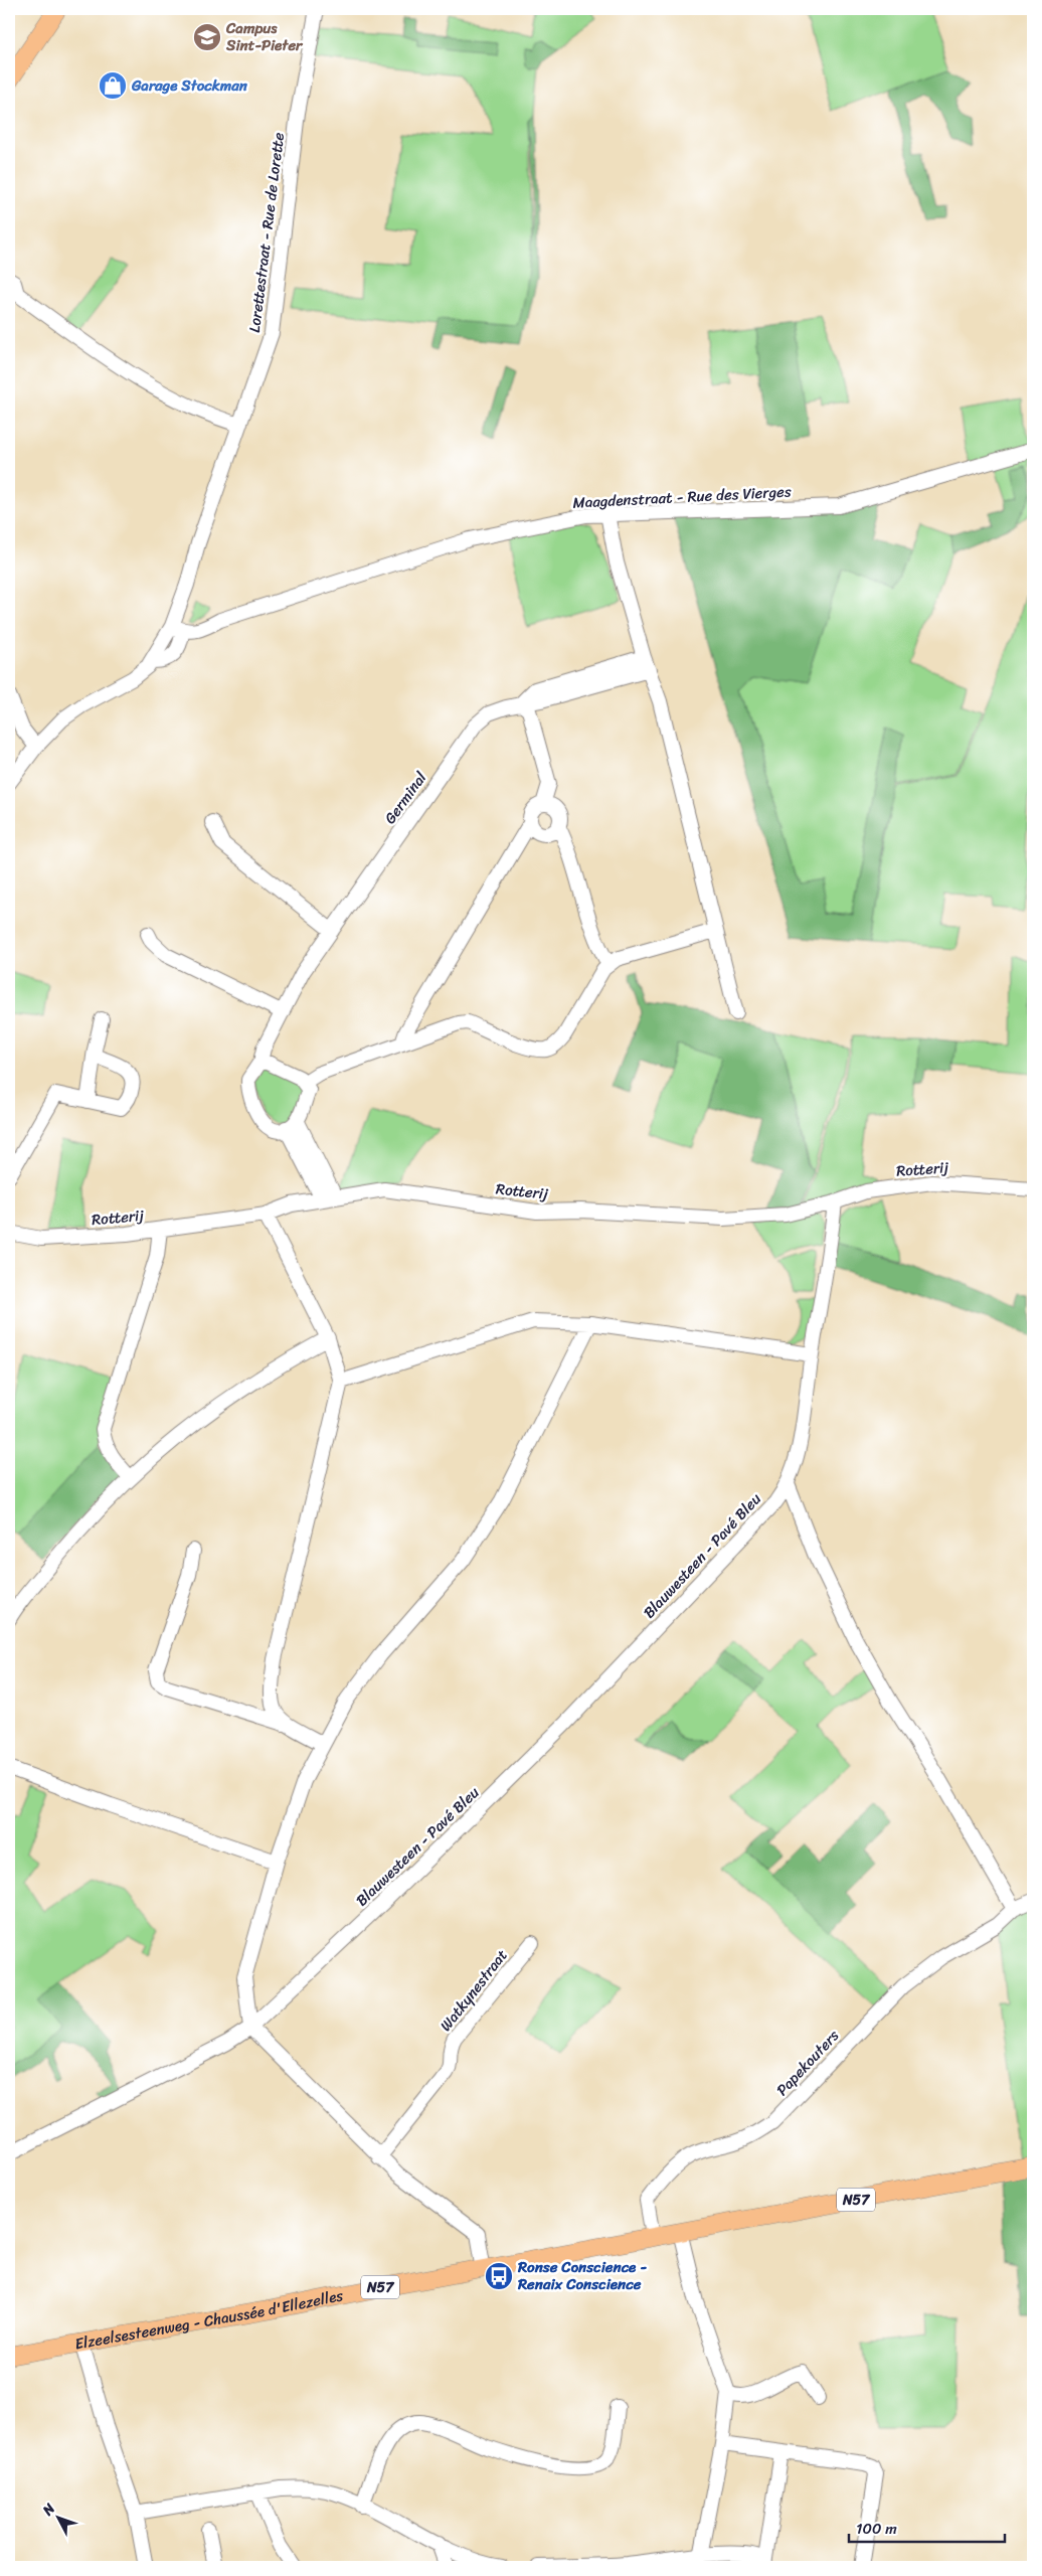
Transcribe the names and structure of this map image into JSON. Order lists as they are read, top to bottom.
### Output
{
  "streets": {
    "main road": ["N57", "Elzeelsesteenweg - Chaussée d'Ellezelles"],
    "street": [
      "Lorettestraat - Rue de Lorette",
      "Maagdenstraat - Rue des Vierges",
      "Germinal",
      "Rotterij",
      "Blauwesteen - Pavé Bleu",
      "Watkynestraat",
      "Papekouters"
    ]
  },
  "crossings": [
    ["Lorettestraat - Rue de Lorette", "Maagdenstraat - Rue des Vierges"],
    ["Papekouters", "Elzeelsesteenweg - Chaussée d'Ellezelles"]
  ],
  "places": {
    "school or university": ["Campus Sint-Pieter"],
    "shop": ["Garage Stockman"],
    "bus stop": ["Ronse Conscience - Renaix Conscience"]
  },
  "scale_bar": "100 m",
  "north": "top left"
}
